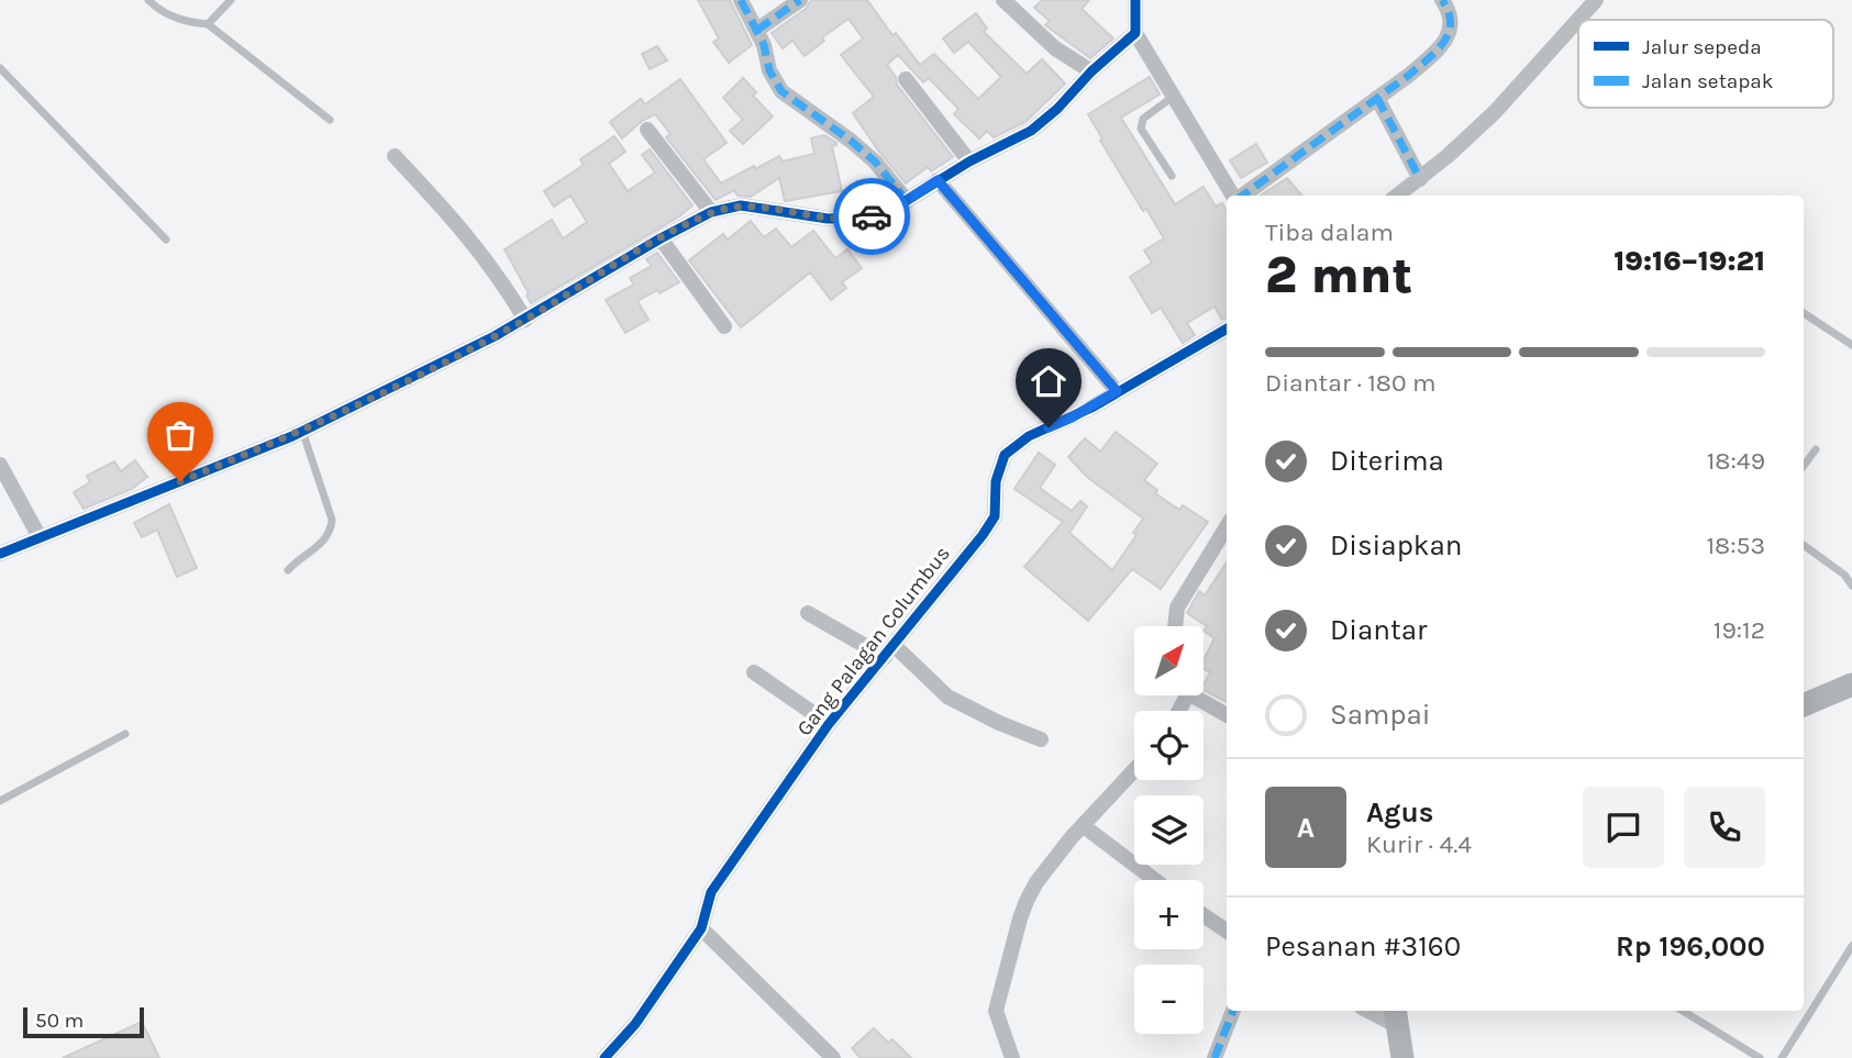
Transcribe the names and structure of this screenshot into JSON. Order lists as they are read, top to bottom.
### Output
{
  "streets": {
    "street": ["Gang Palagan Columbus"]
  },
  "legend": ["Jalur sepeda", "Jalan setapak"],
  "scale_bar": "50 m",
  "north": "top right",
  "page": {
    "heading": ["2 mnt", "Tiba dalam", "19:16–19:21"],
    "panel": [
      "Agus",
      "Kurir · 4.4",
      "Pesanan #3160",
      "Rp 196,000"
    ],
    "bar": "Diantar · 180 m",
    "list": [
      ["Diterima", "18:49"],
      ["Disiapkan", "18:53"],
      ["Diantar", "19:12"],
      "Sampai"
    ],
    "map_buttons": ["+", "−"],
    "round": "A",
    "scale": "50 m"
  }
}
